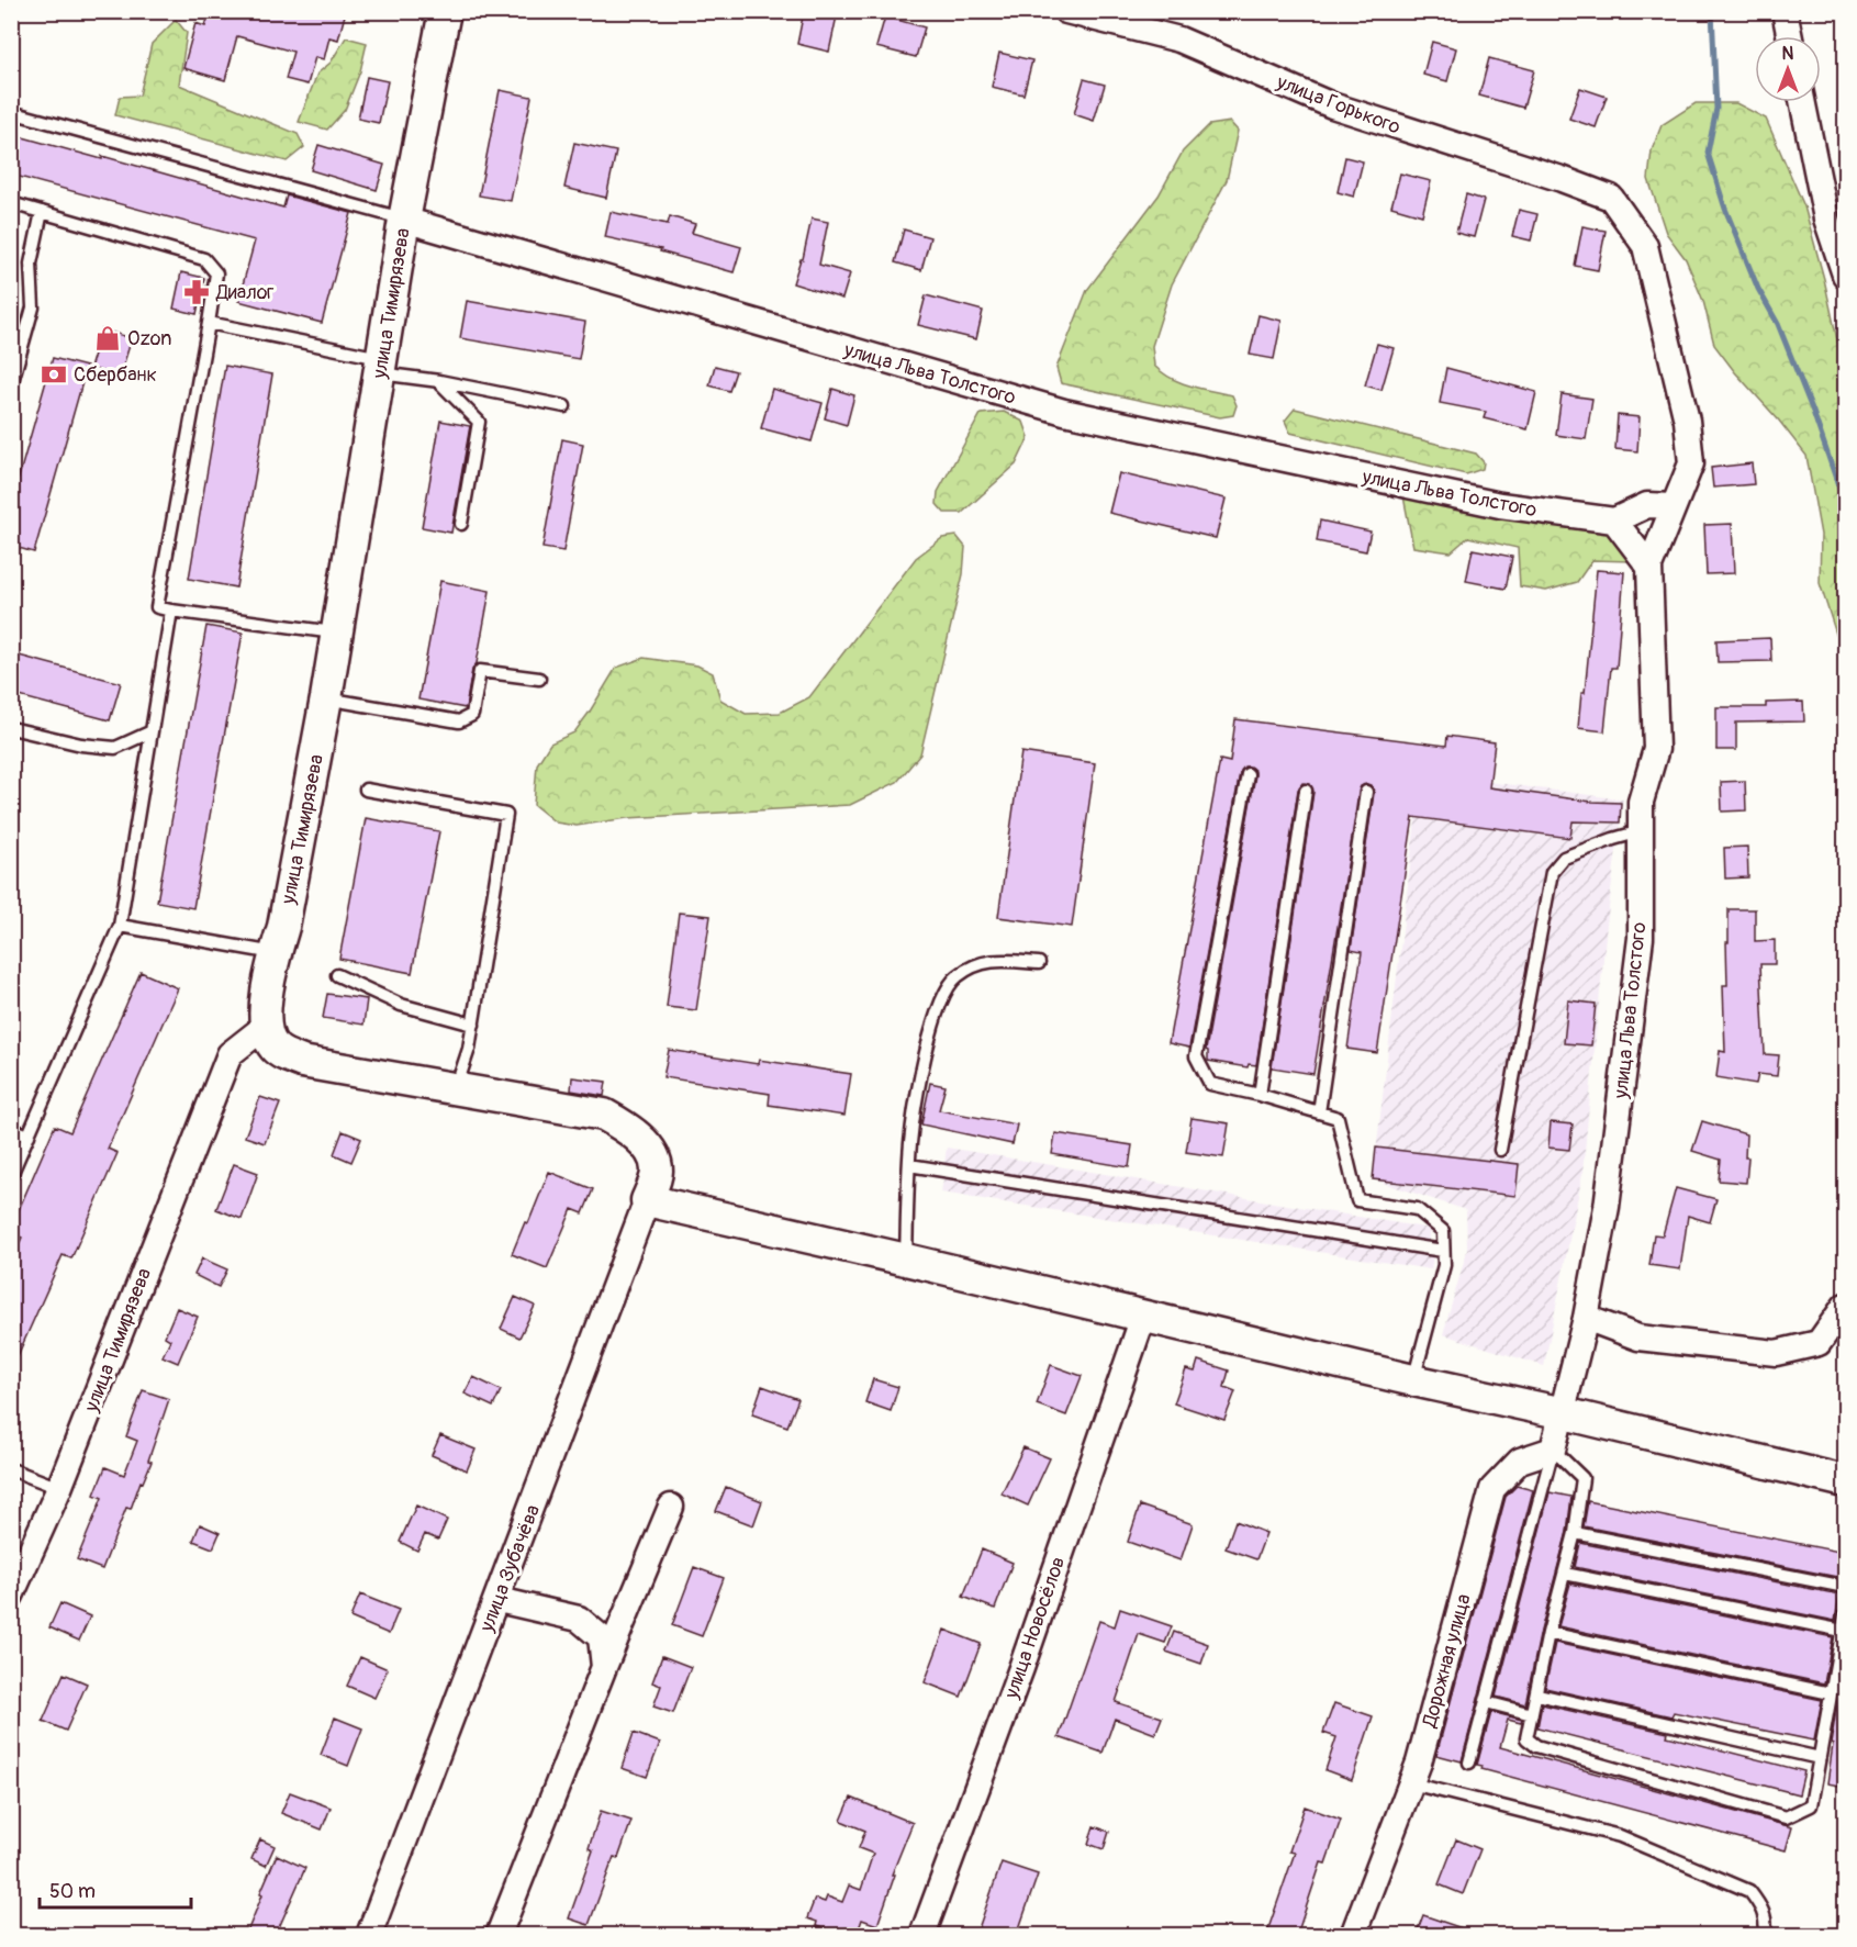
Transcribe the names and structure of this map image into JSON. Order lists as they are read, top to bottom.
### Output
{
  "streets": {
    "street": [
      "улица Горького",
      "улица Тимирязева",
      "улица Льва Толстого",
      "улица Зубачёва",
      "улица Новосёлов",
      "Дорожная улица"
    ]
  },
  "crossings": [
    ["улица Тимирязева", "улица Льва Толстого"]
  ],
  "places": {
    "pharmacy": ["Диалог"],
    "shop": ["Ozon"],
    "bank": ["Сбербанк"]
  },
  "scale_bar": "50 m",
  "north": "top"
}
